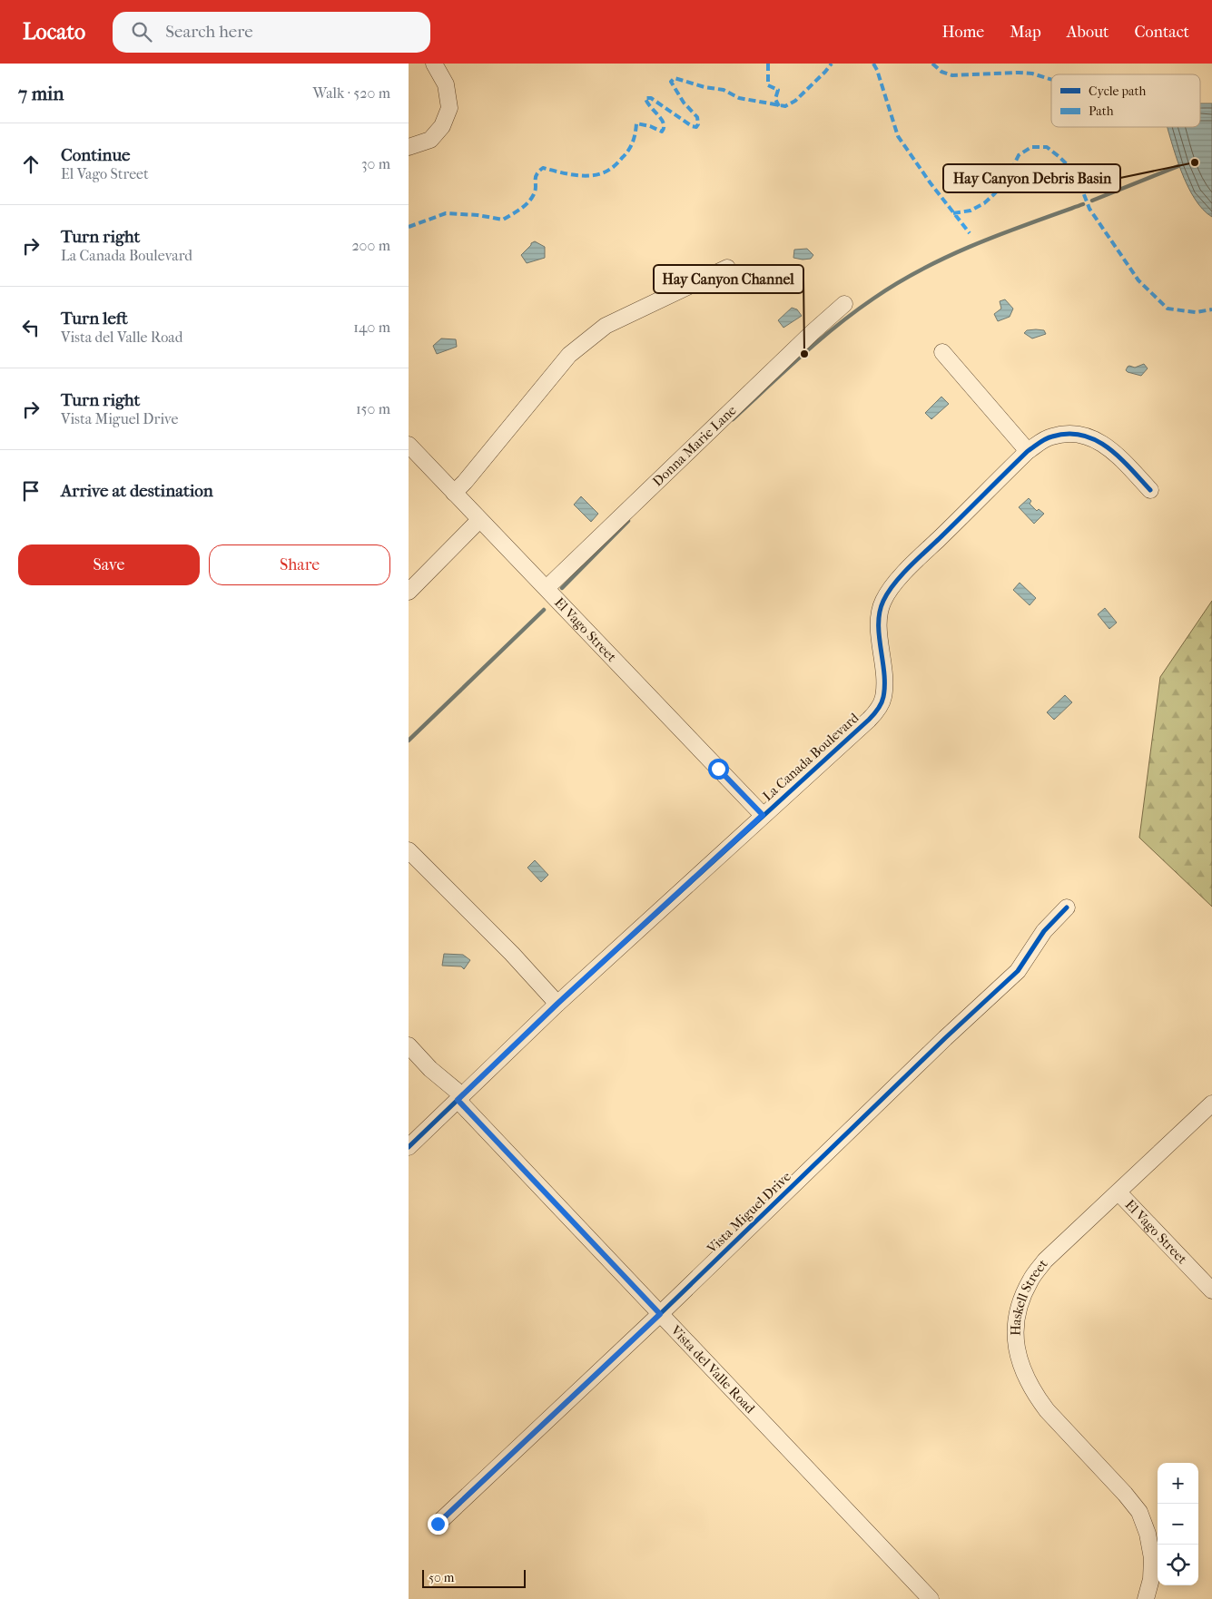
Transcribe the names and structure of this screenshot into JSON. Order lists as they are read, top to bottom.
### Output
{
  "streets": {
    "street": [
      "Donna Marie Lane",
      "El Vago Street",
      "La Canada Boulevard",
      "Vista Miguel Drive",
      "Haskell Street",
      "Vista del Valle Road"
    ]
  },
  "crossings": [
    ["Donna Marie Lane", "El Vago Street"],
    ["El Vago Street", "La Canada Boulevard"],
    ["El Vago Street", "Haskell Street"],
    ["La Canada Boulevard", "Vista del Valle Road"],
    ["Vista Miguel Drive", "Vista del Valle Road"]
  ],
  "places": ["Hay Canyon Debris Basin", "Hay Canyon Channel"],
  "legend": ["Cycle path", "Path"],
  "scale_bar": "50 m",
  "page": {
    "header": "Locato",
    "search": "Search here",
    "nav": [
      "Home",
      "Map",
      "About",
      "Contact"
    ],
    "heading": ["7 min", "Walk · 520 m"],
    "list": [
      ["Continue", "El Vago Street", "30 m"],
      ["Turn right", "La Canada Boulevard", "200 m"],
      ["Turn left", "Vista del Valle Road", "140 m"],
      ["Turn right", "Vista Miguel Drive", "150 m"],
      "Arrive at destination"
    ],
    "buttons": ["Save", "Share"],
    "map_buttons": ["+", "−"],
    "scale": "50 m"
  }
}
